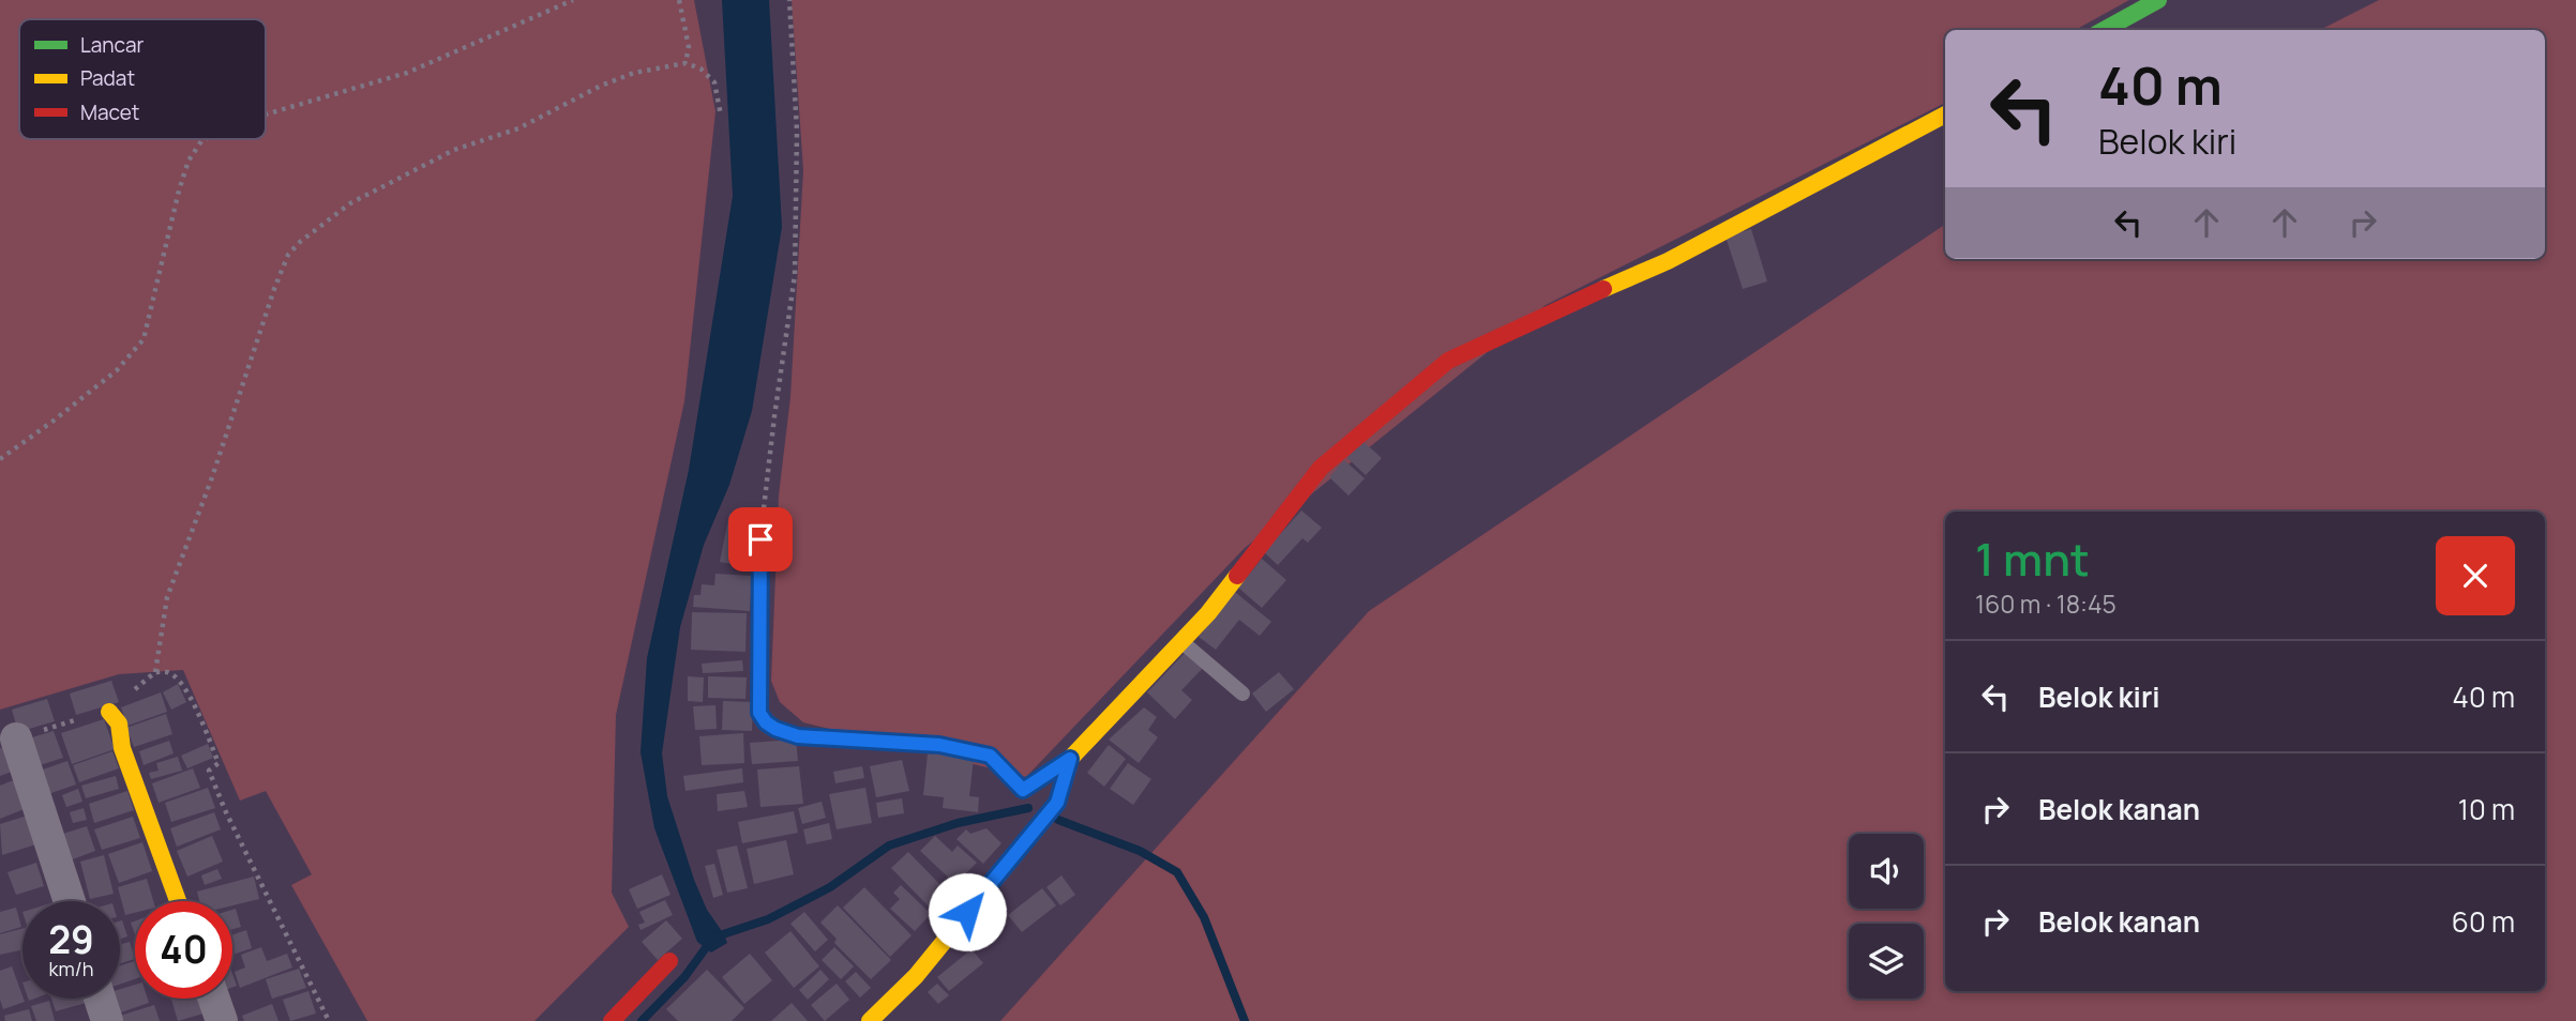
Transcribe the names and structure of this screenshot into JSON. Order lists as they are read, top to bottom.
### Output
{
  "legend": ["Lancar", "Padat", "Macet"],
  "page": {
    "turn": ["40 m", "Belok kiri"],
    "heading": ["1 mnt", "160 m · 18:45"],
    "list": [
      {
        "name": "Belok kiri",
        "value": "40 m"
      },
      {
        "name": "Belok kanan",
        "value": "10 m"
      },
      {
        "name": "Belok kanan",
        "value": "60 m"
      }
    ],
    "speed": "29 km/h",
    "limit": "40"
  }
}
